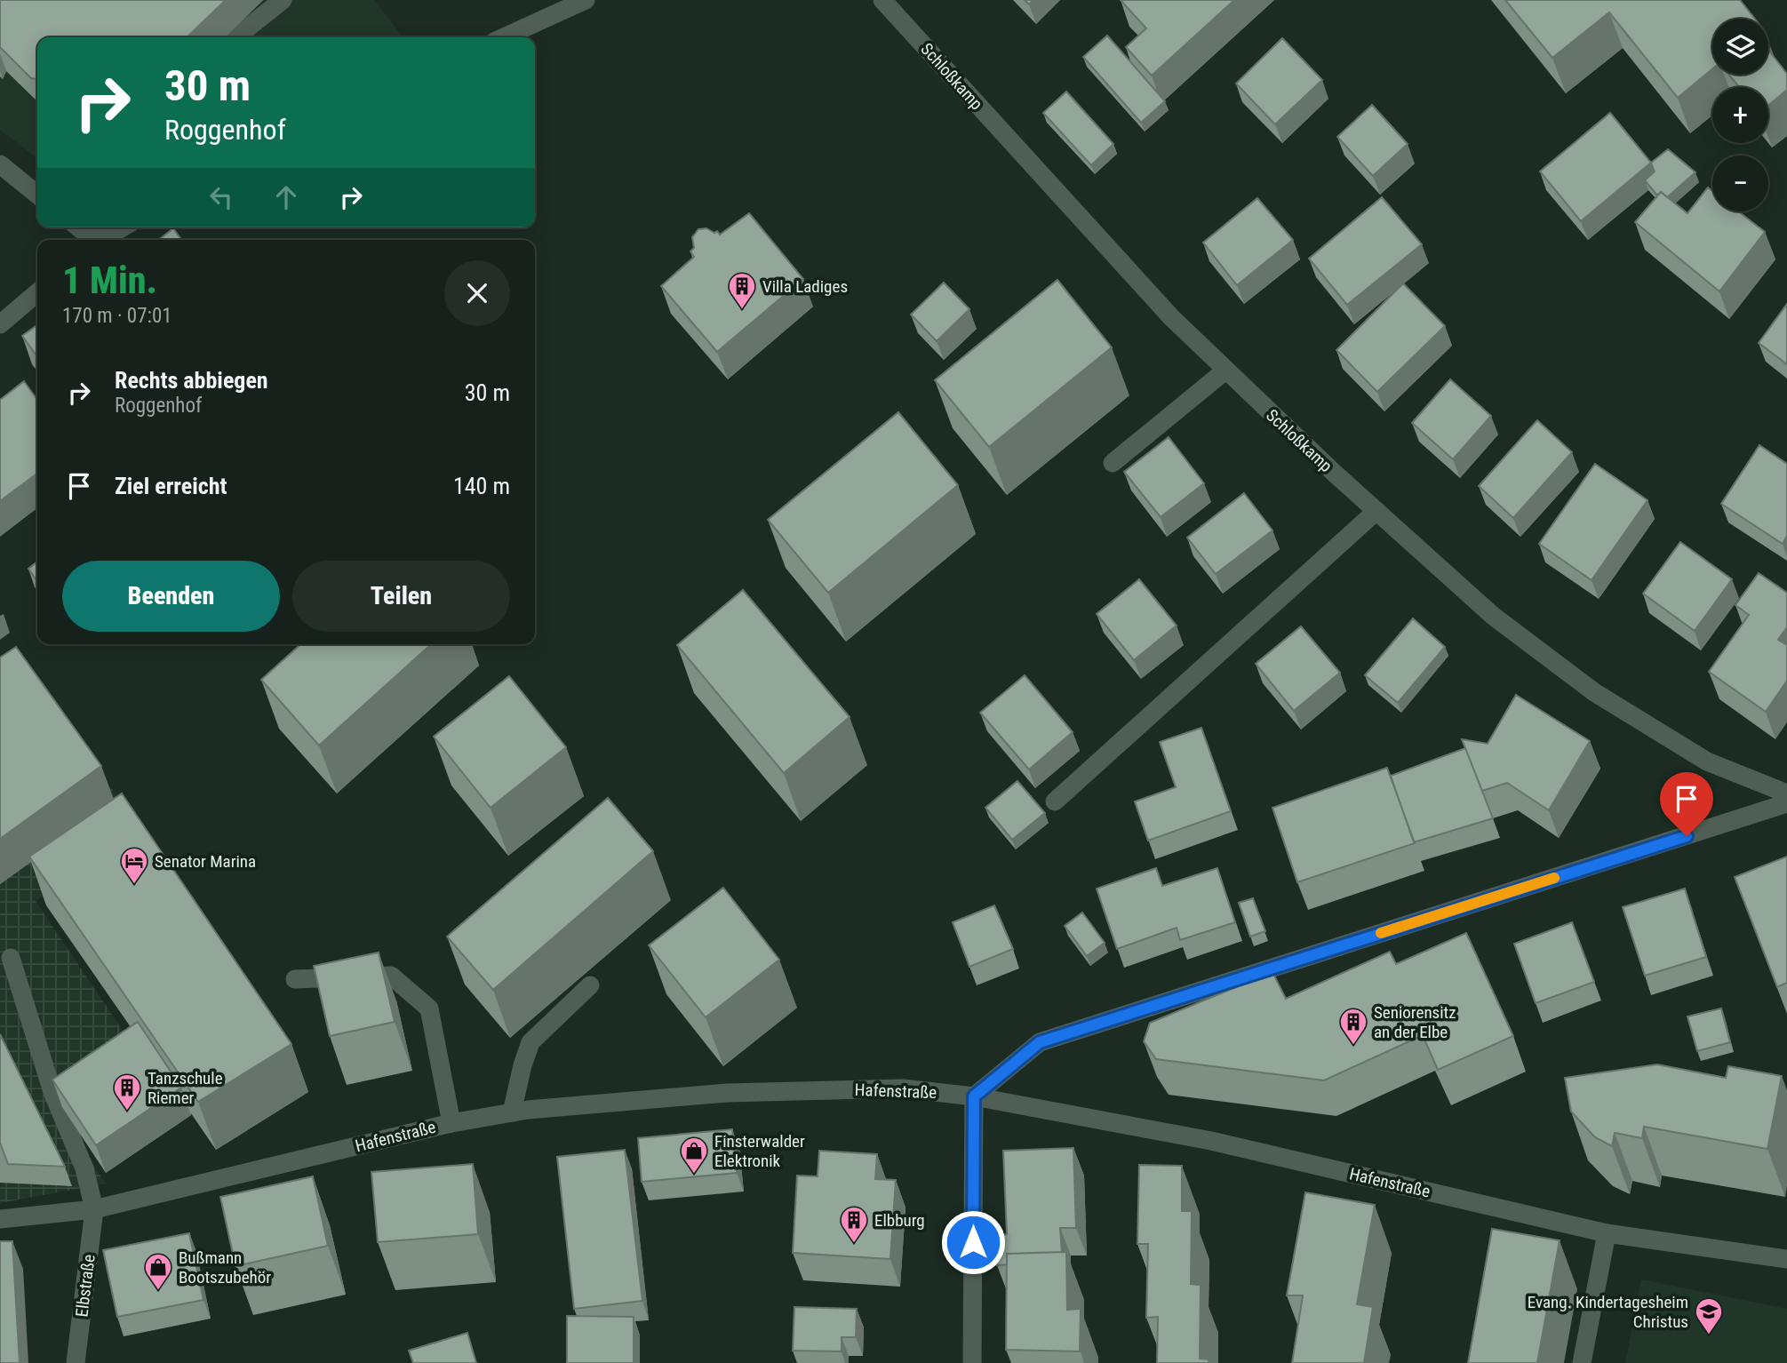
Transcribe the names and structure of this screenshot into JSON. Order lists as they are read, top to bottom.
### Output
{
  "streets": {
    "street": ["Schloßkamp", "Hafenstraße", "Elbstraße"]
  },
  "crossings": [
    ["Hafenstraße", "Elbstraße"]
  ],
  "places": {
    "building": [
      "Villa Ladiges",
      "Seniorensitz an der Elbe",
      "Tanzschule Riemer",
      "Elbburg"
    ],
    "hotel": ["Senator Marina"],
    "shop": ["Finsterwalder Elektronik", "Bußmann Bootszubehör"],
    "school or university": ["Evang. Kindertagesheim Christus"]
  },
  "page": {
    "map_buttons": ["+", "−"],
    "turn": ["30 m", "Roggenhof"],
    "heading": ["1 Min.", "170 m · 07:01"],
    "list": [
      {
        "name": "Rechts abbiegen",
        "note": "Roggenhof",
        "value": "30 m"
      },
      {
        "name": "Ziel erreicht",
        "value": "140 m"
      }
    ],
    "buttons": ["Beenden", "Teilen"]
  }
}
